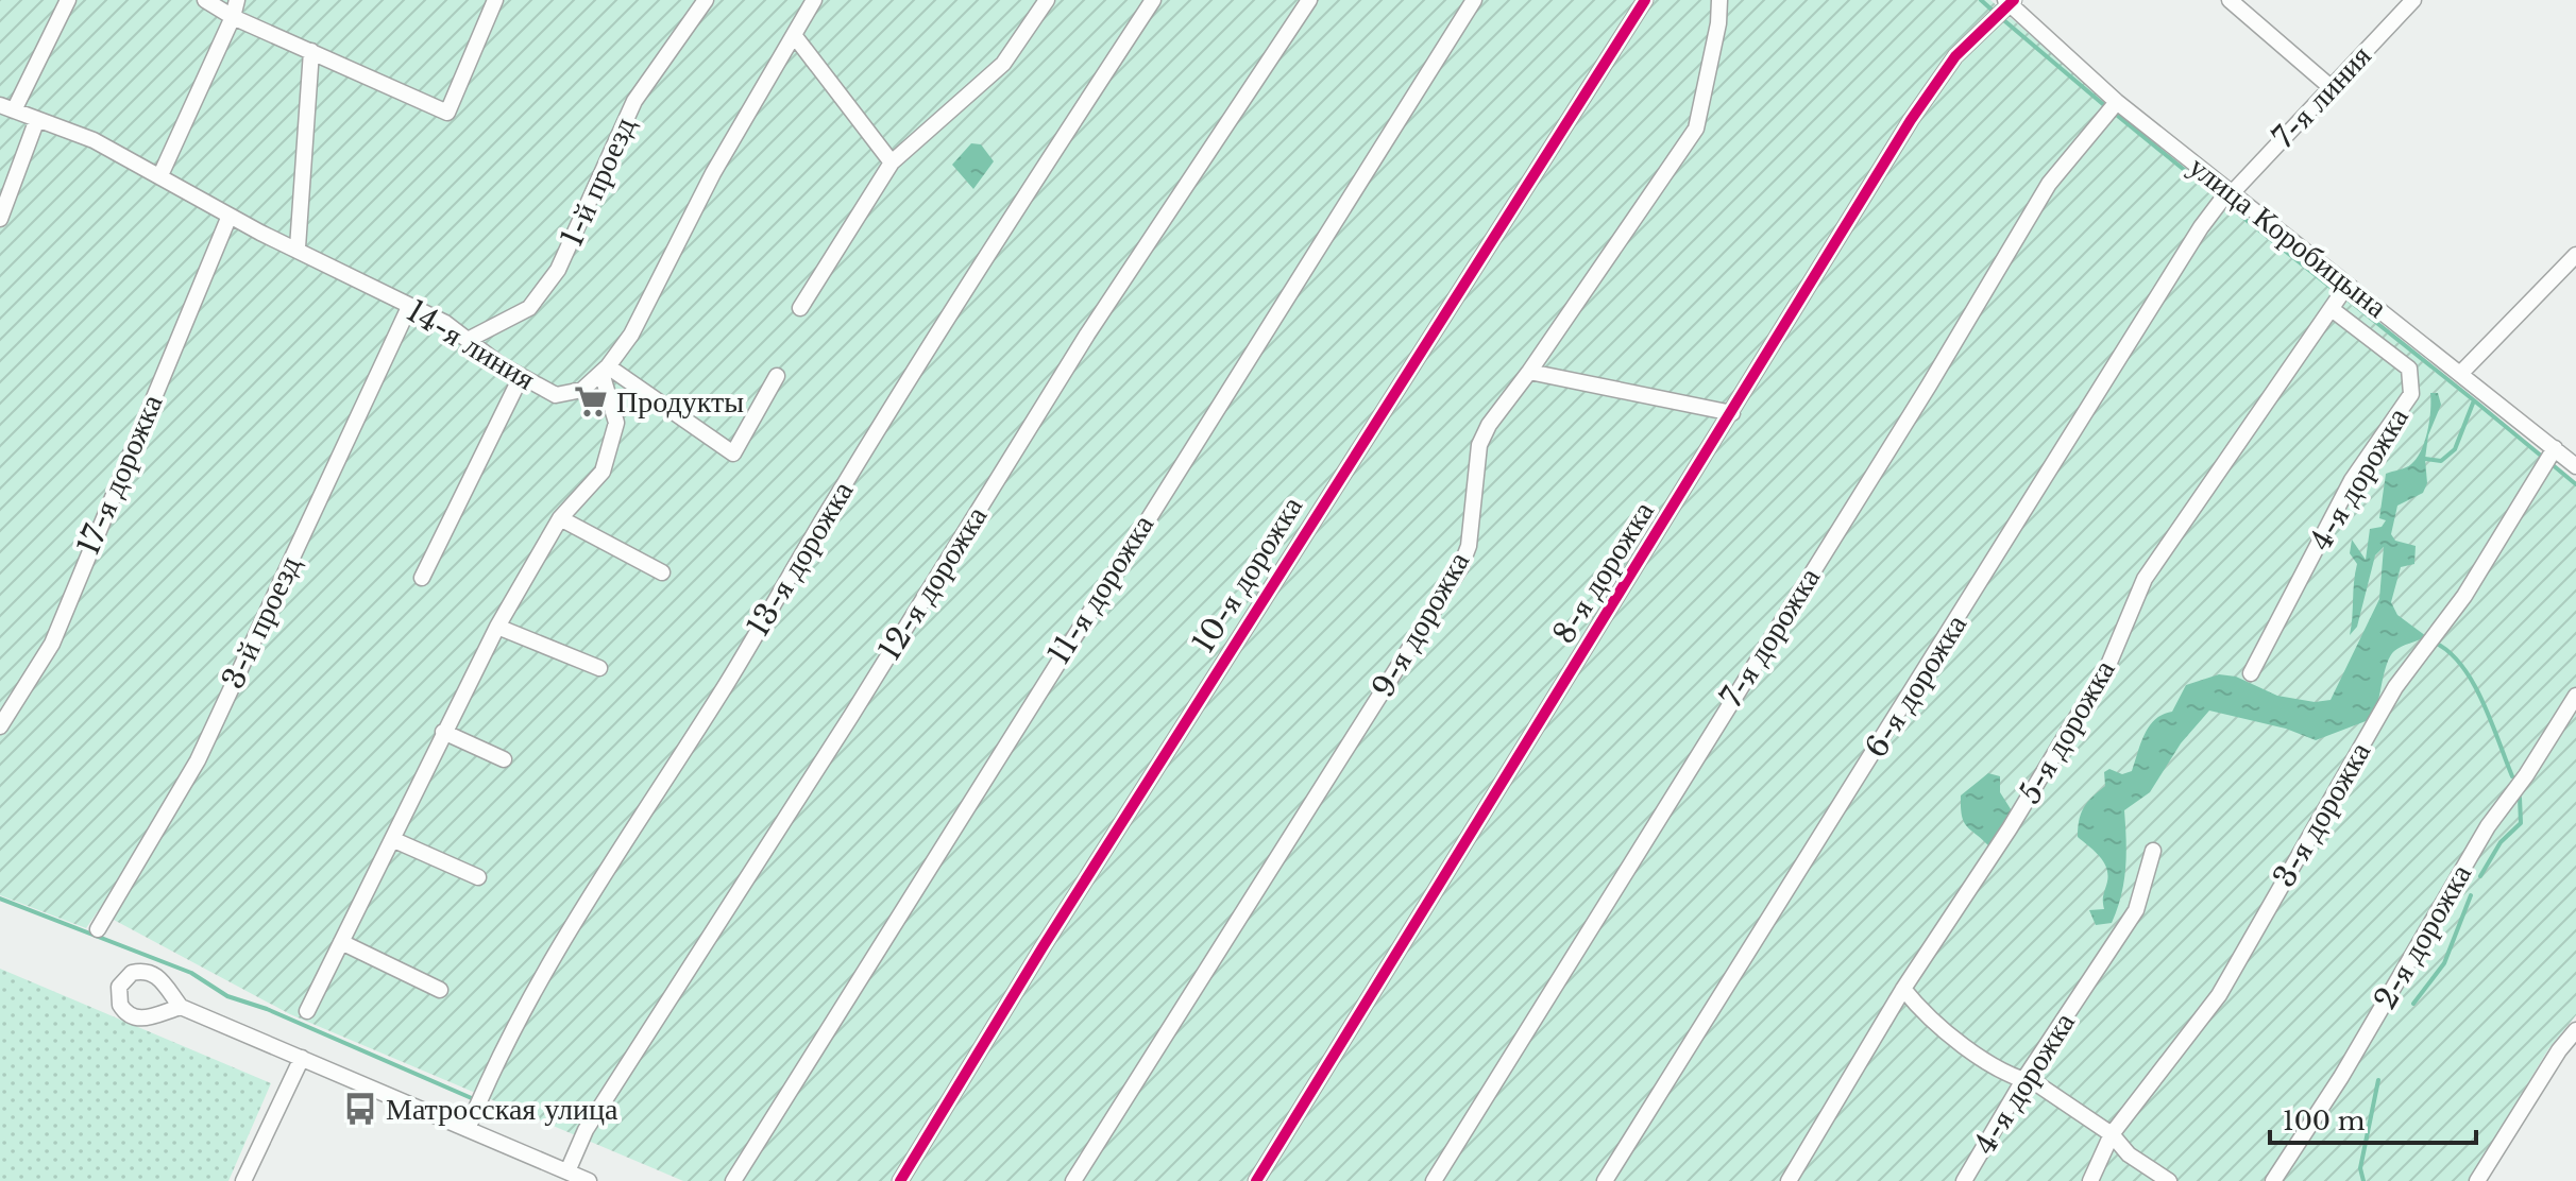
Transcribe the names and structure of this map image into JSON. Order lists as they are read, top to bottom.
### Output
{
  "streets": {
    "street": [
      "7-я линия",
      "1-й проезд",
      "улица Коробицына",
      "14-я линия",
      "17-я дорожка",
      "4-я дорожка",
      "13-я дорожка",
      "8-я дорожка",
      "10-я дорожка",
      "12-я дорожка",
      "11-я дорожка",
      "3-й проезд",
      "9-я дорожка",
      "7-я дорожка",
      "6-я дорожка",
      "5-я дорожка",
      "3-я дорожка",
      "2-я дорожка"
    ]
  },
  "crossings": [
    ["7-я линия", "улица Коробицына"],
    ["7-я линия", "6-я дорожка"],
    ["1-й проезд", "14-я линия"],
    ["улица Коробицына", "8-я дорожка"],
    ["улица Коробицына", "7-я дорожка"],
    ["улица Коробицына", "6-я дорожка"],
    ["улица Коробицына", "5-я дорожка"],
    ["улица Коробицына", "3-я дорожка"],
    ["14-я линия", "17-я дорожка"],
    ["14-я линия", "3-й проезд"],
    ["4-я дорожка", "5-я дорожка"]
  ],
  "places": {
    "supermarket": ["Продукты"],
    "bus stop": ["Матросская улица"]
  },
  "scale_bar": "100 m"
}
